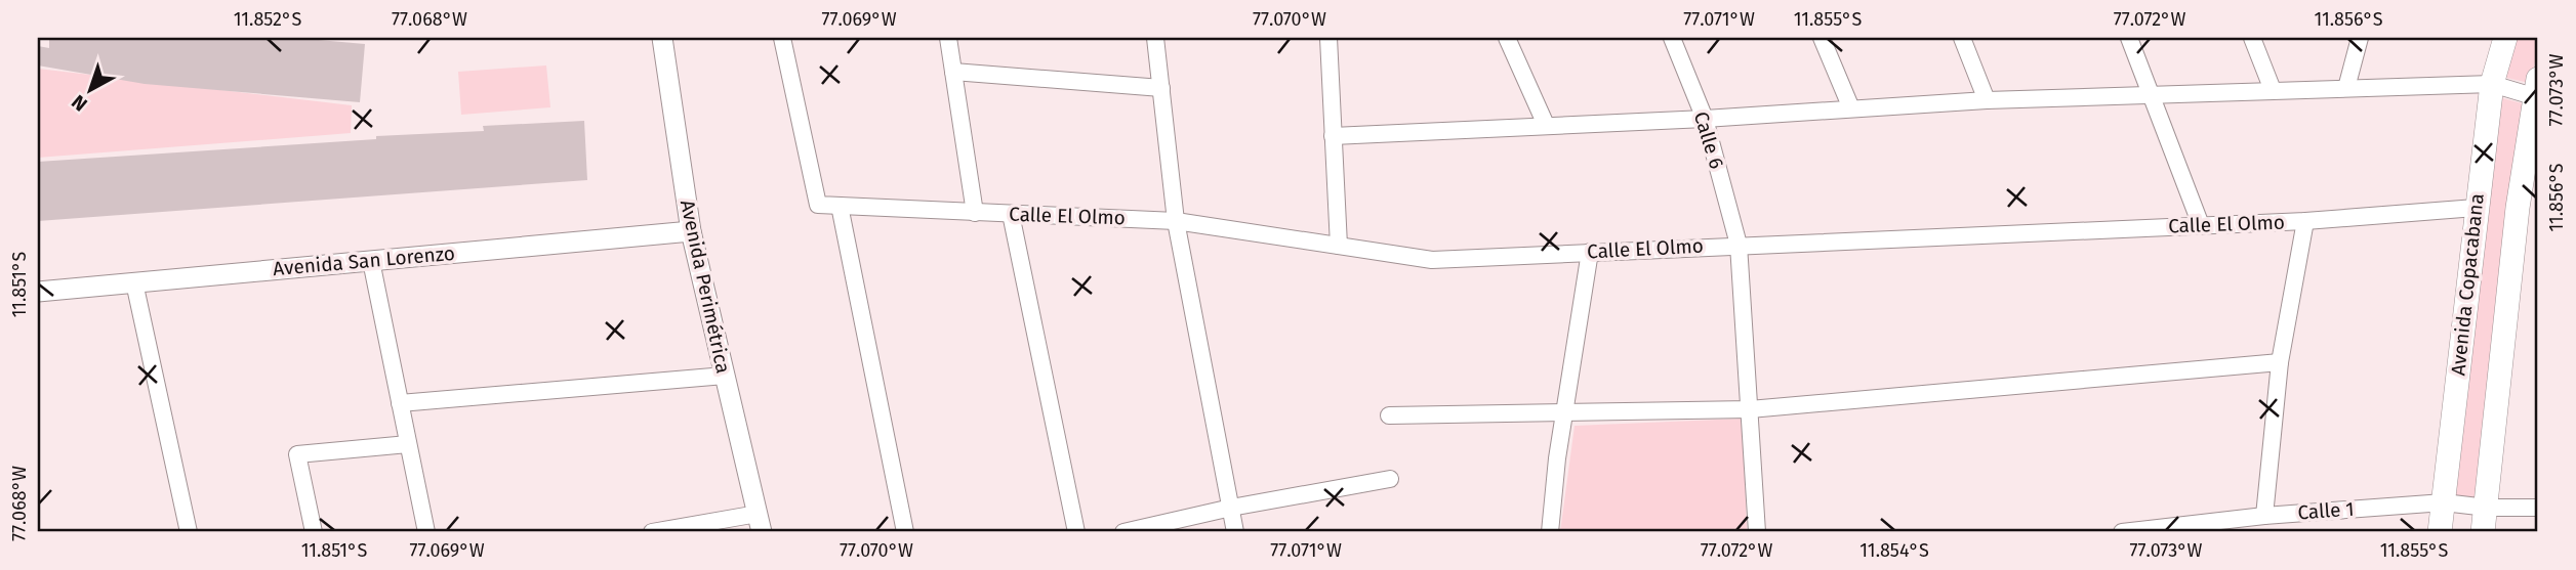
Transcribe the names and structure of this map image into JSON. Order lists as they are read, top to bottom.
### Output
{
  "streets": {
    "main road": ["Avenida Copacabana"],
    "street": [
      "Calle 6",
      "Calle El Olmo",
      "Avenida San Lorenzo",
      "Avenida Perimétrica",
      "Calle 1"
    ]
  },
  "crossings": [
    ["Calle 6", "Calle El Olmo"],
    ["Calle El Olmo", "Avenida Copacabana"],
    ["Avenida San Lorenzo", "Avenida Perimétrica"],
    ["Avenida Copacabana", "Calle 1"]
  ],
  "north": "bottom left",
  "coordinates": [
    "11.852°S",
    "77.068°W",
    "77.069°W",
    "77.070°W",
    "77.071°W",
    "11.855°S",
    "77.072°W",
    "11.856°S",
    "77.073°W",
    "11.851°S",
    "11.854°S"
  ]
}
